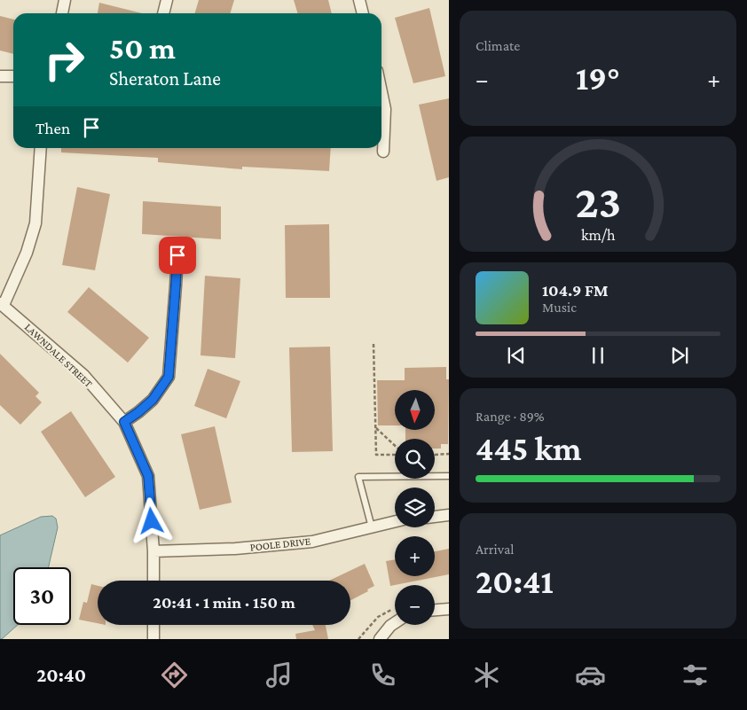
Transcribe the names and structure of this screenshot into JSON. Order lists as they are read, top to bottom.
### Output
{
  "streets": {
    "street": ["LAWNDALE STREET", "POOLE DRIVE"]
  },
  "crossings": [
    ["LAWNDALE STREET", "POOLE DRIVE"]
  ],
  "north": "bottom",
  "page": {
    "tile": [
      "Climate",
      ["Range · 89%", "445 km"],
      ["Arrival", "20:41"]
    ],
    "turn": ["50 m", "Sheraton Lane"],
    "heat": ["−", "19°", "+"],
    "then": "Then",
    "song": ["104.9 FM", "Music"],
    "map_buttons": ["+", "−"],
    "limit": "30",
    "trip": "20:41 · 1 min · 150 m",
    "tabs": "20:40",
    "gauge": ["23", "km/h"]
  }
}
